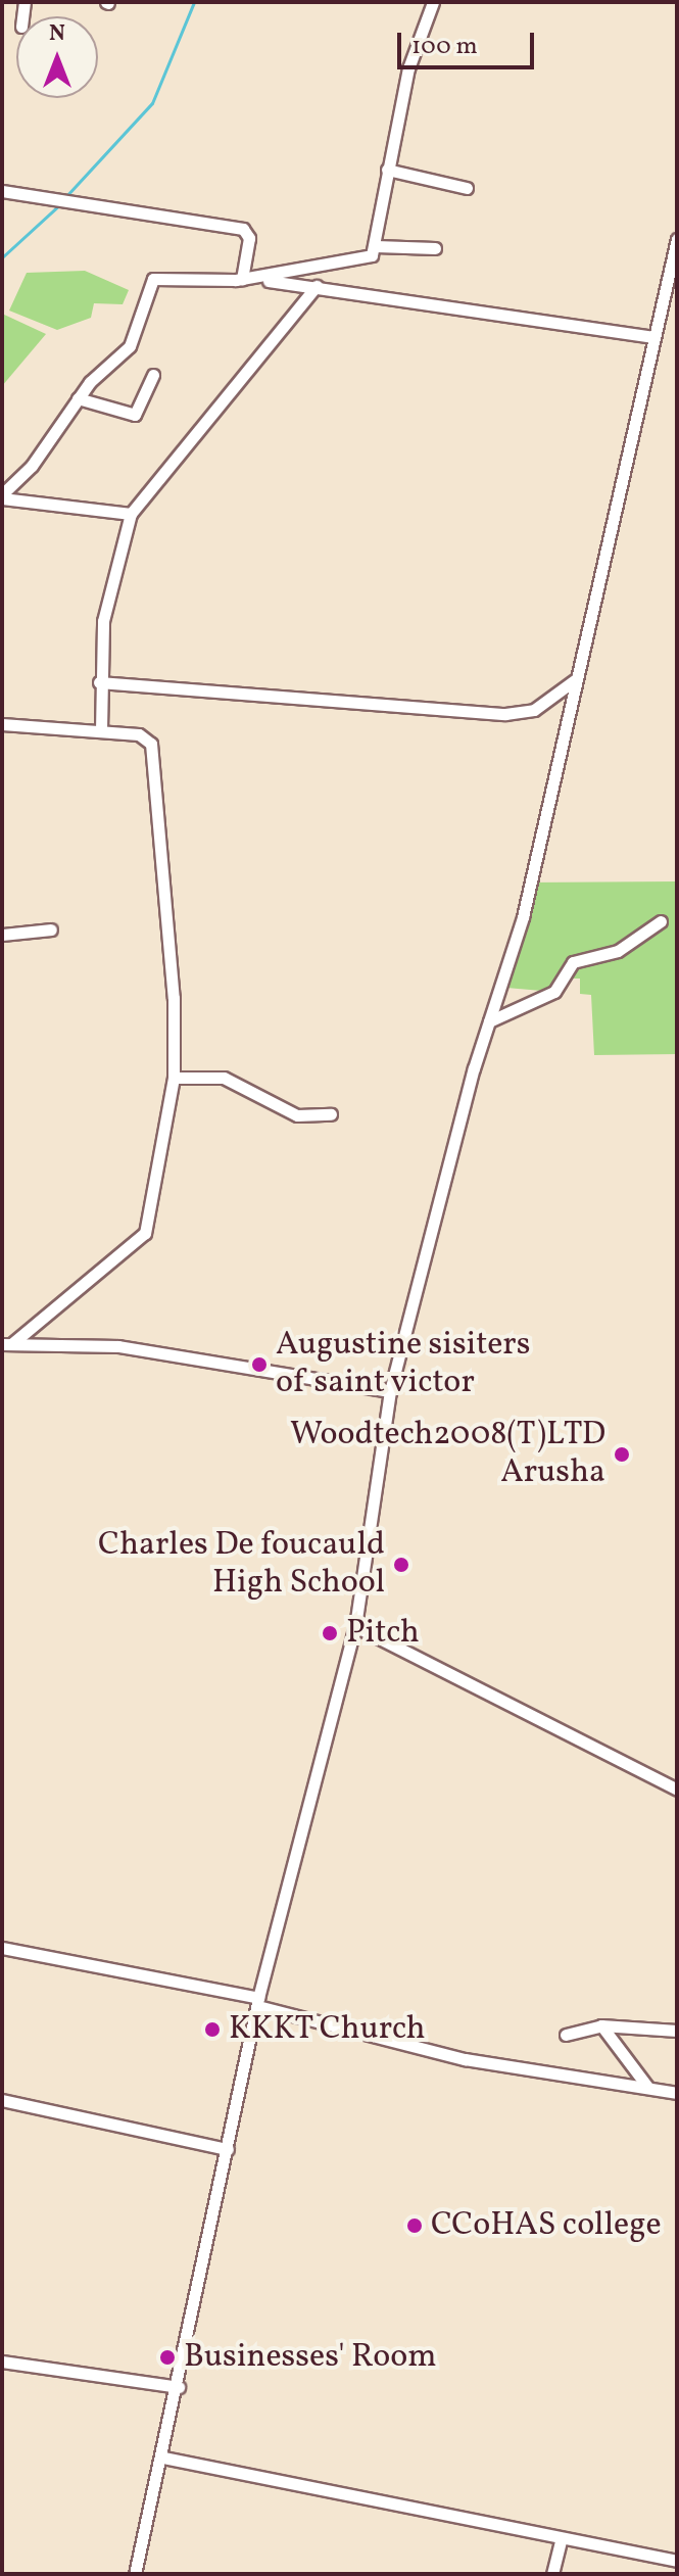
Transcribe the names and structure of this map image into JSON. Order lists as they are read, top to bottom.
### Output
{
  "places": [
    "Augustine sisiters of saint victor",
    "Woodtech2008(T)LTD Arusha",
    "Charles De foucauld High School",
    "Pitch",
    "KKKT Church",
    "CCoHAS college",
    "Businesses' Room"
  ],
  "scale_bar": "100 m",
  "north": "top"
}
